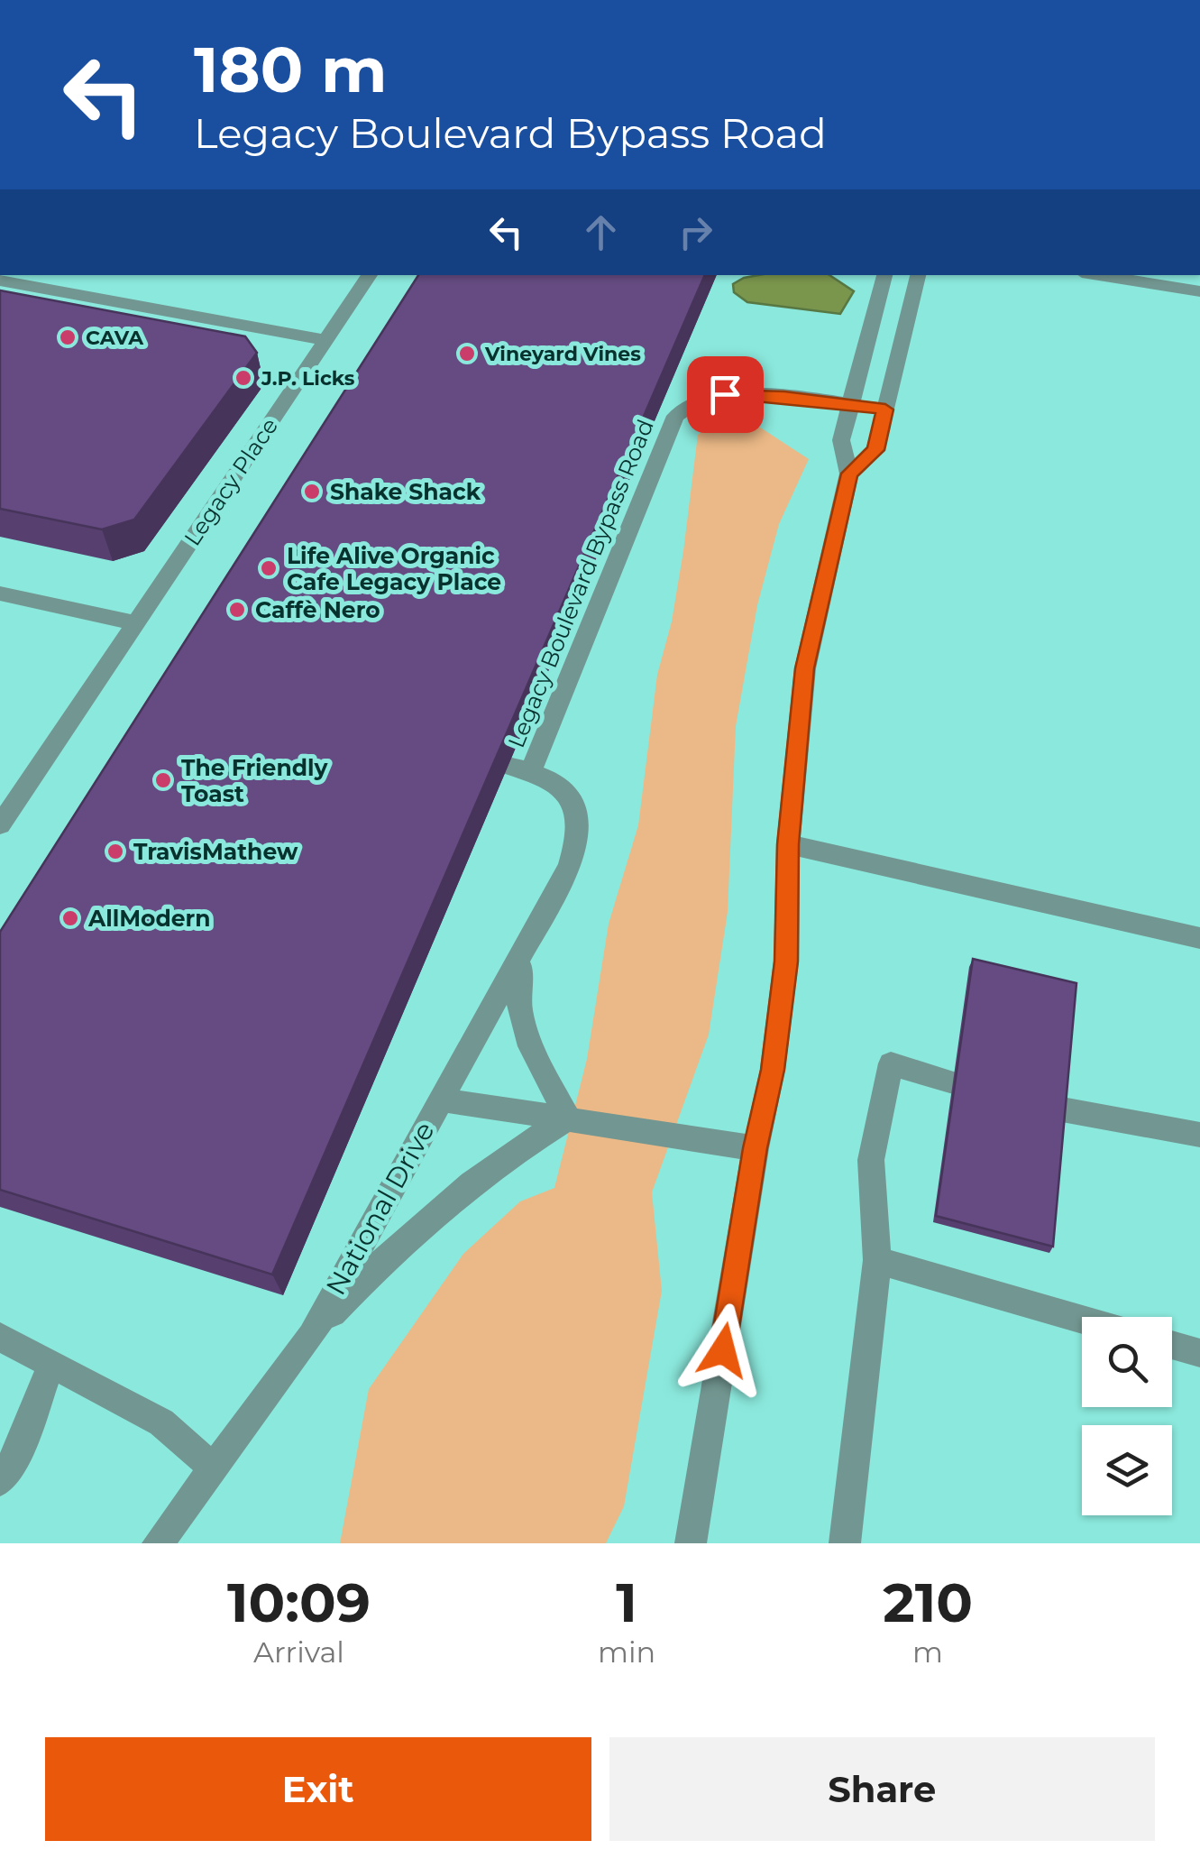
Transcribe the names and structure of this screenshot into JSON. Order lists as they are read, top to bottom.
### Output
{
  "streets": {
    "street": ["Legacy Place", "Legacy Boulevard Bypass Road", "National Drive"]
  },
  "places": [
    "CAVA",
    "Vineyard Vines",
    "J.P. Licks",
    "Shake Shack",
    "Life Alive Organic Cafe Legacy Place",
    "Caffè Nero",
    "The Friendly Toast",
    "TravisMathew",
    "AllModern"
  ],
  "page": {
    "turn": ["180 m", "Legacy Boulevard Bypass Road"],
    "eta": [
      "10:09",
      "Arrival",
      "1",
      "min",
      "210",
      "m"
    ],
    "buttons": ["Exit", "Share"]
  }
}
